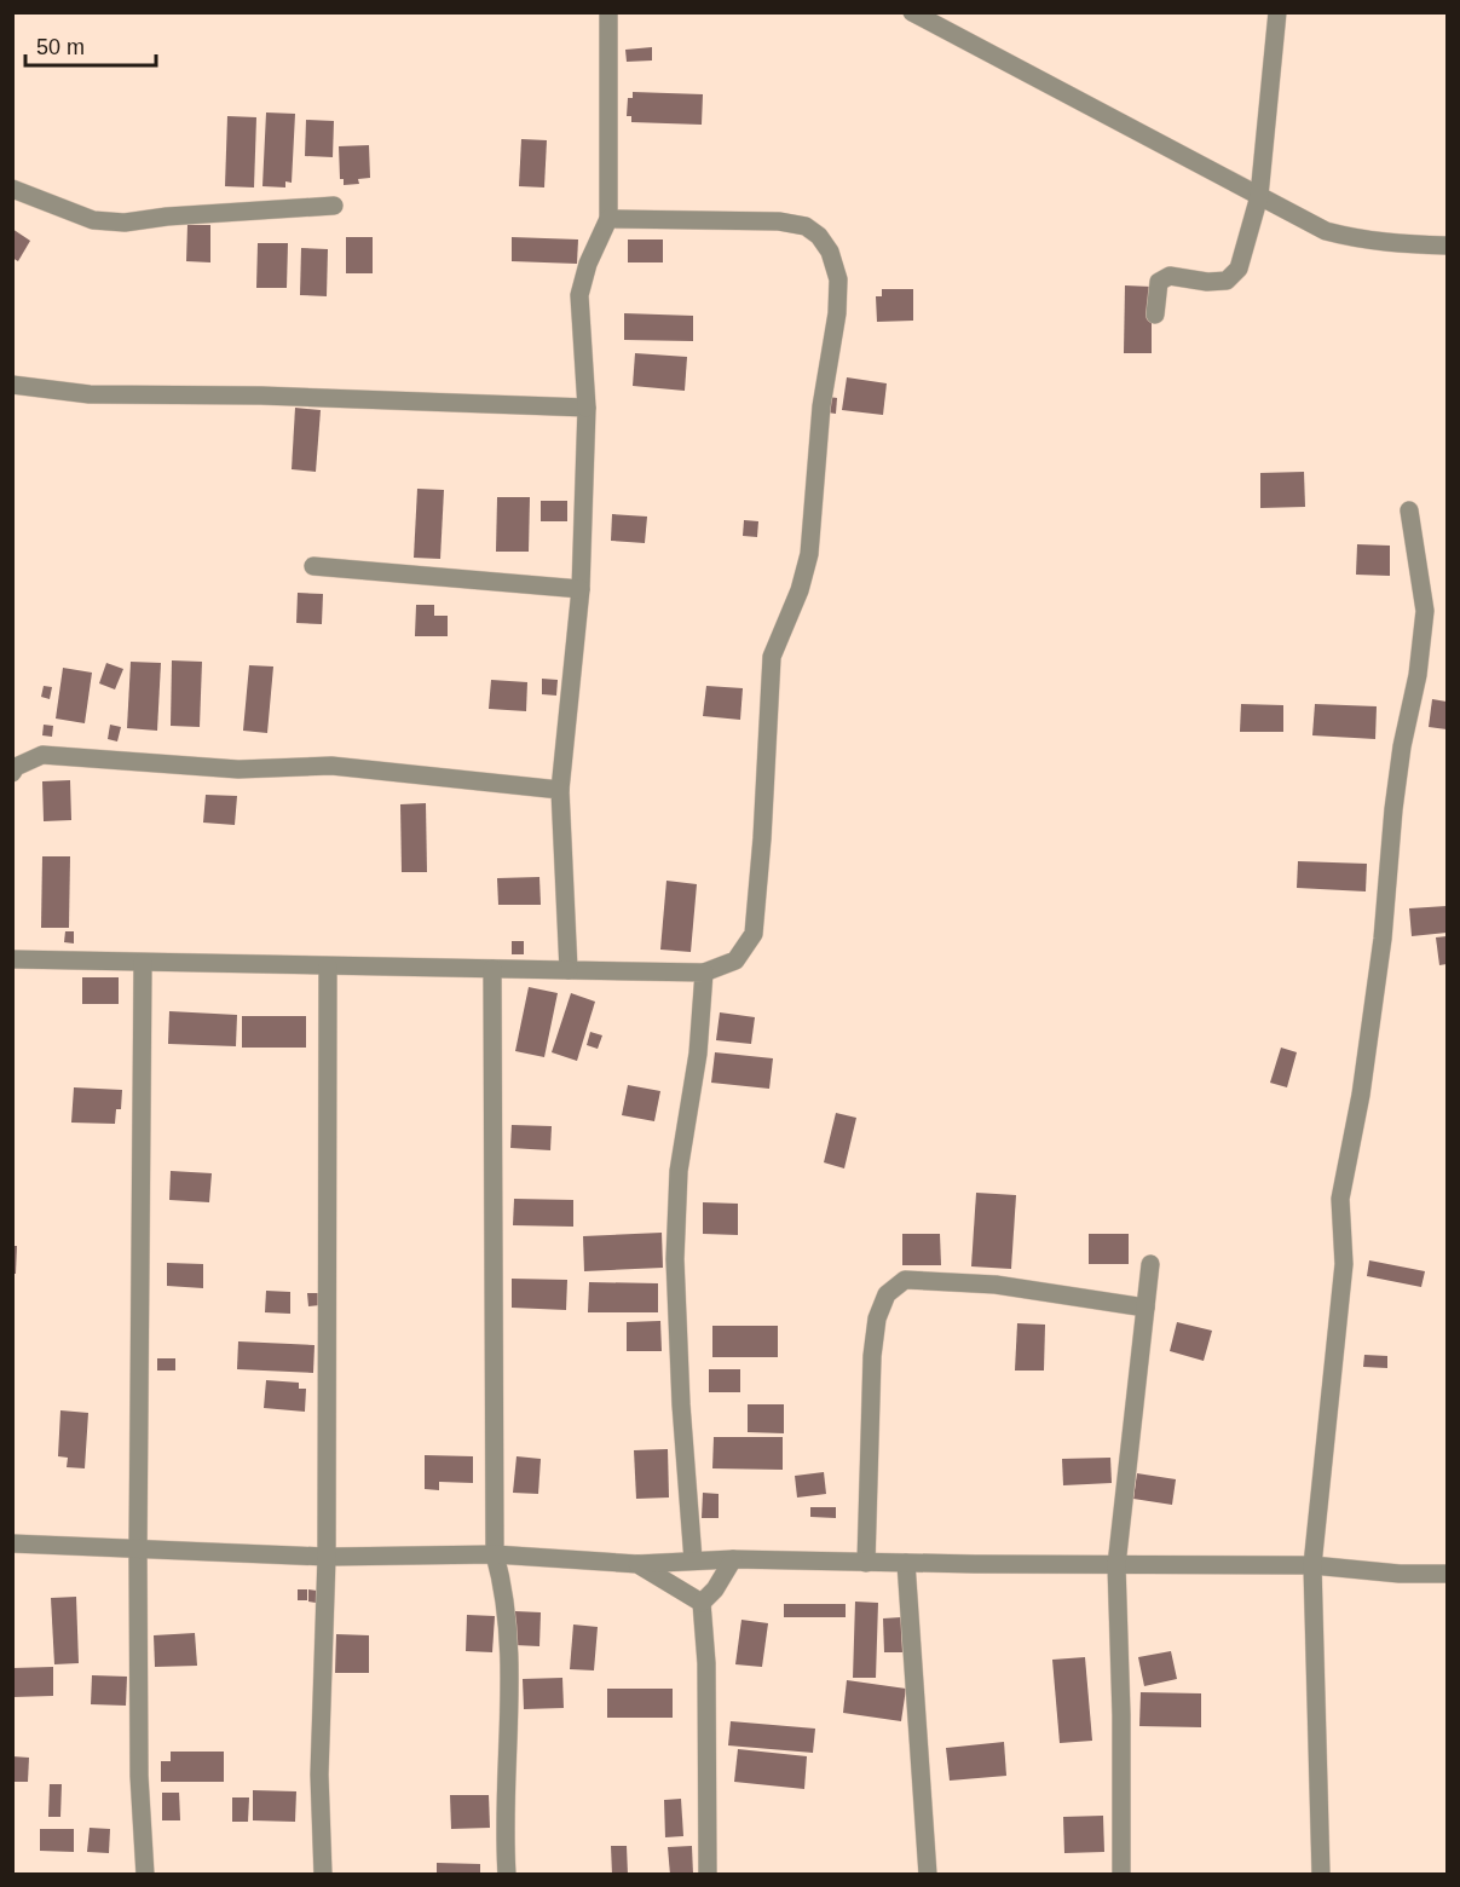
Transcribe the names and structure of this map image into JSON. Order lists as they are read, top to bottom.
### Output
{
  "scale_bar": "50 m"
}
